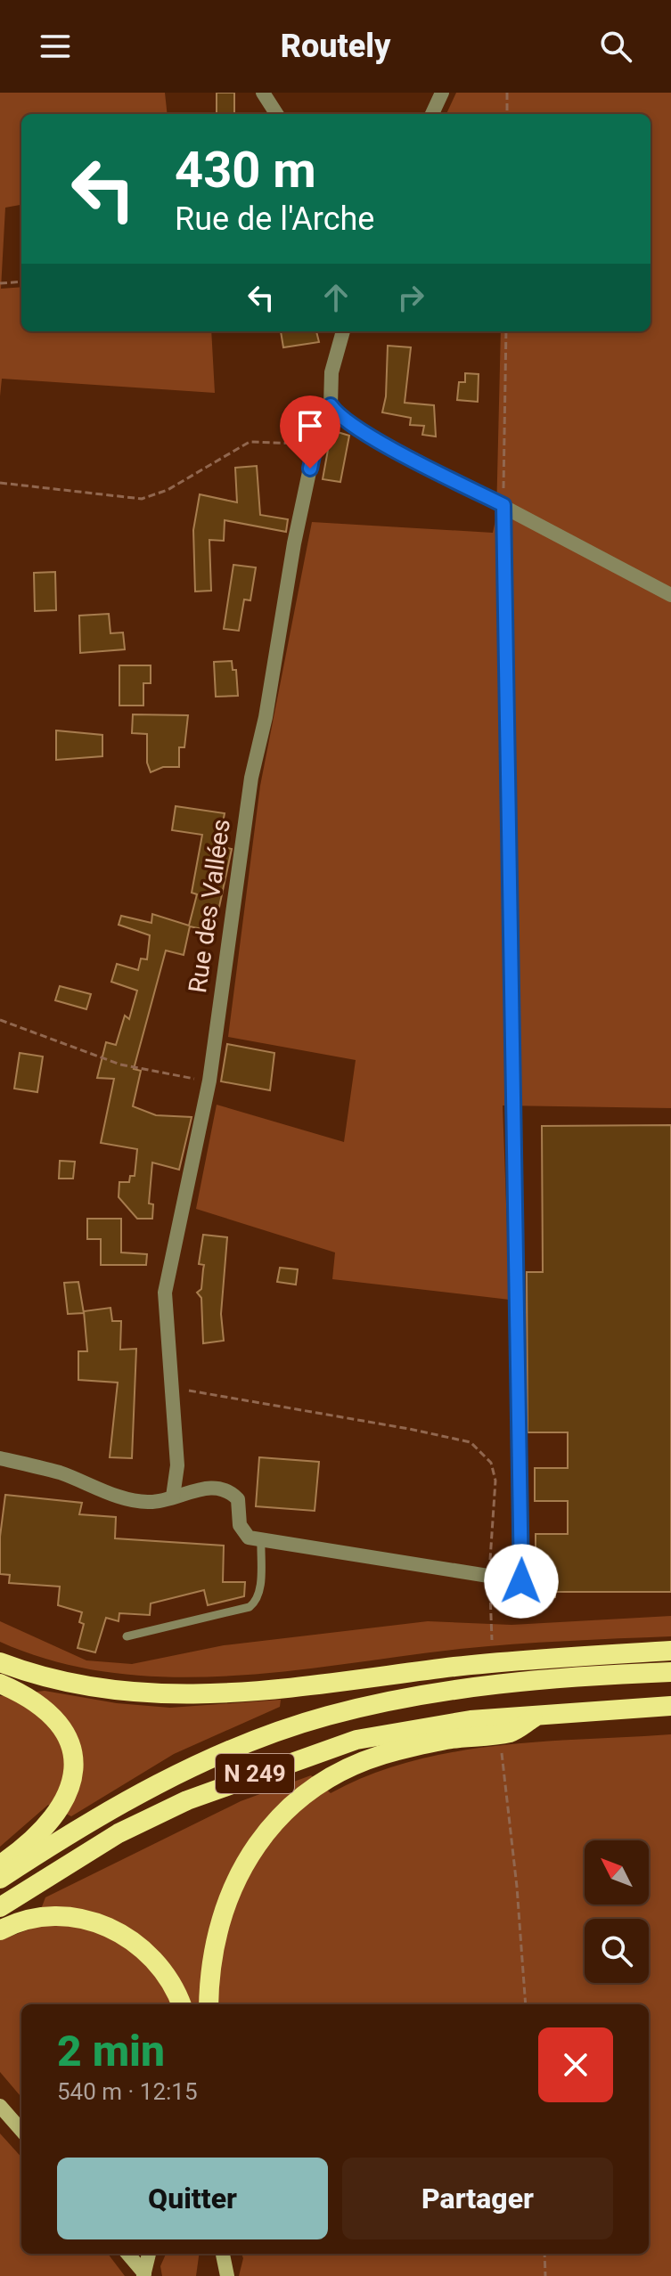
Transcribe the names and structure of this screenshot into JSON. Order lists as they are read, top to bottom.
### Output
{
  "streets": {
    "highway": ["N 249"],
    "street": ["Rue des Vallées"]
  },
  "north": "top left",
  "page": {
    "header": "Routely",
    "turn": ["430 m", "Rue de l'Arche"],
    "heading": ["2 min", "540 m · 12:15"],
    "buttons": ["Quitter", "Partager"]
  }
}
